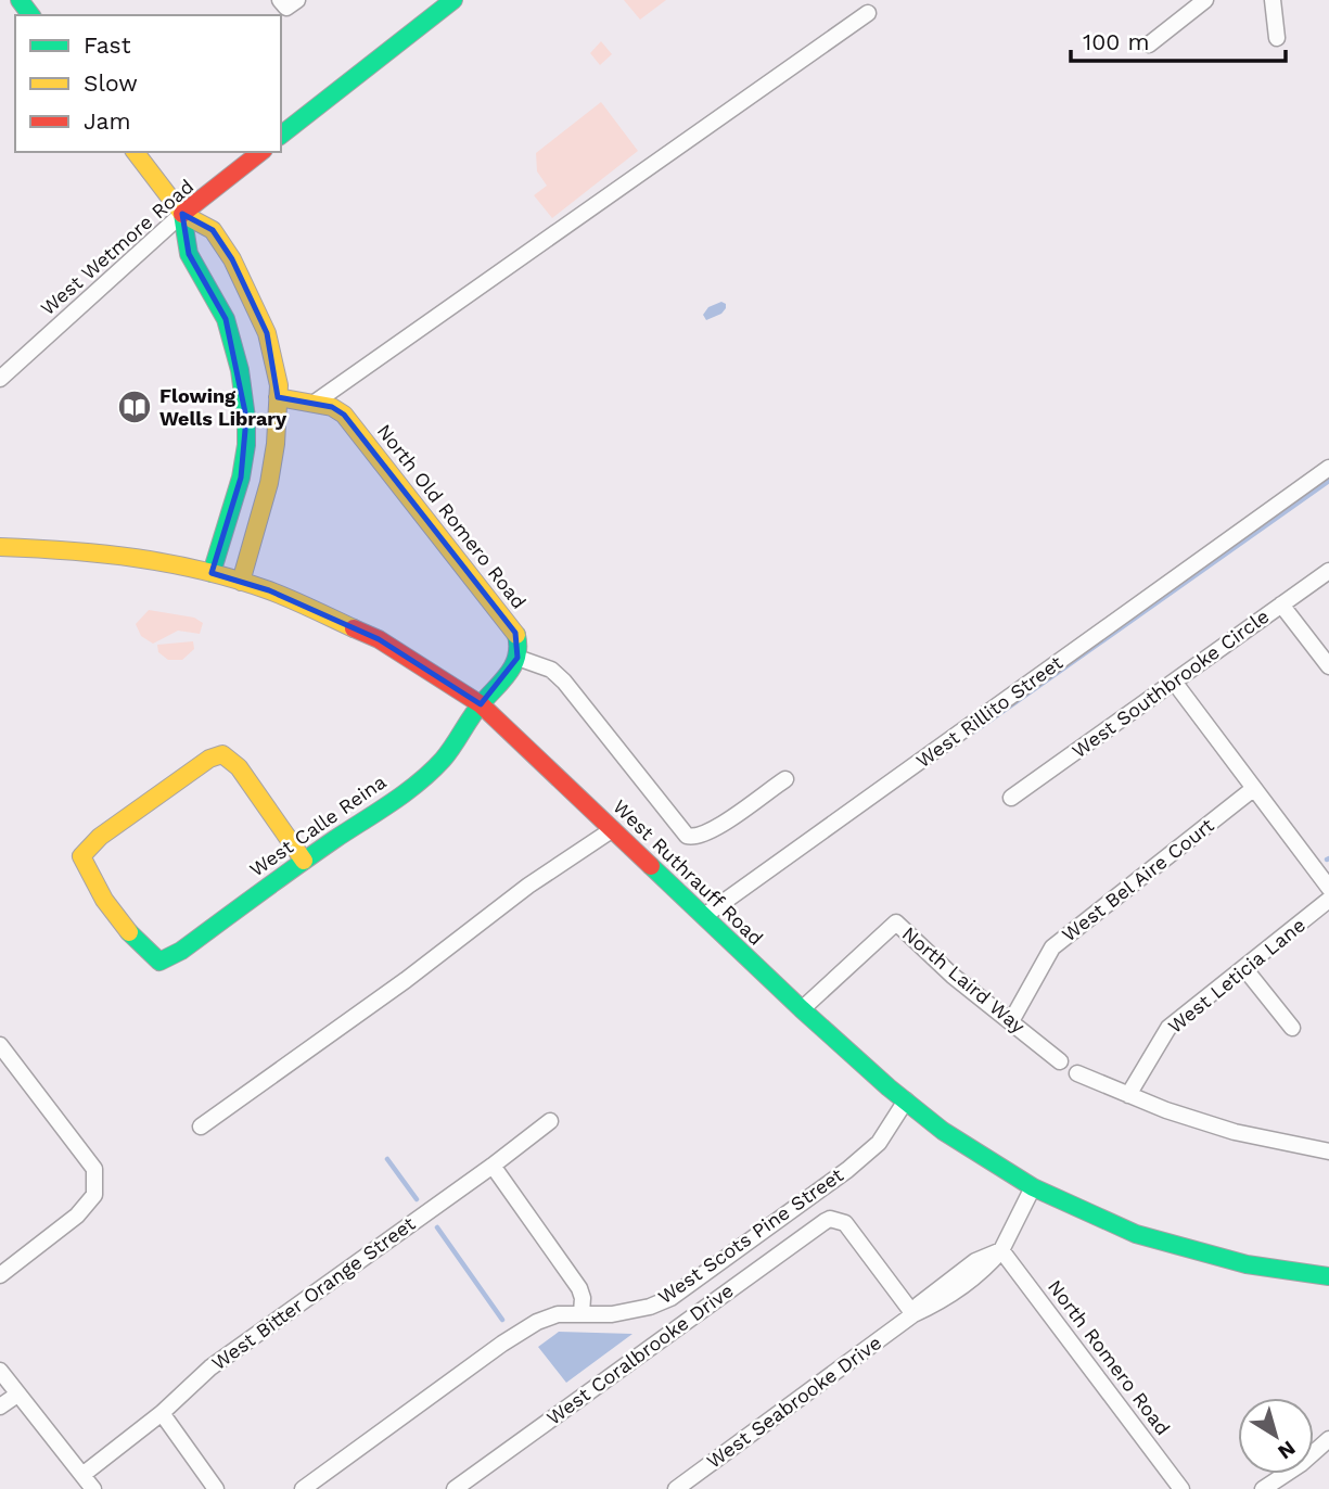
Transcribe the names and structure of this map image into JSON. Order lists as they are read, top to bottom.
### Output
{
  "streets": {
    "street": [
      "West Wetmore Road",
      "North Old Romero Road",
      "West Southbrooke Circle",
      "West Rillito Street",
      "West Calle Reina",
      "West Ruthrauff Road",
      "West Bel Aire Court",
      "West Leticia Lane",
      "North Laird Way",
      "West Scots Pine Street",
      "West Bitter Orange Street",
      "West Coralbrooke Drive",
      "North Romero Road",
      "West Seabrooke Drive"
    ]
  },
  "crossings": [
    ["West Rillito Street", "West Ruthrauff Road"],
    ["West Calle Reina", "West Ruthrauff Road"],
    ["West Ruthrauff Road", "North Laird Way"],
    ["West Ruthrauff Road", "West Scots Pine Street"],
    ["West Bel Aire Court", "North Laird Way"],
    ["West Coralbrooke Drive", "West Seabrooke Drive"],
    ["North Romero Road", "West Seabrooke Drive"]
  ],
  "places": {
    "library": ["Flowing Wells Library"]
  },
  "legend": ["Fast", "Slow", "Jam"],
  "scale_bar": "100 m",
  "north": "bottom right"
}
